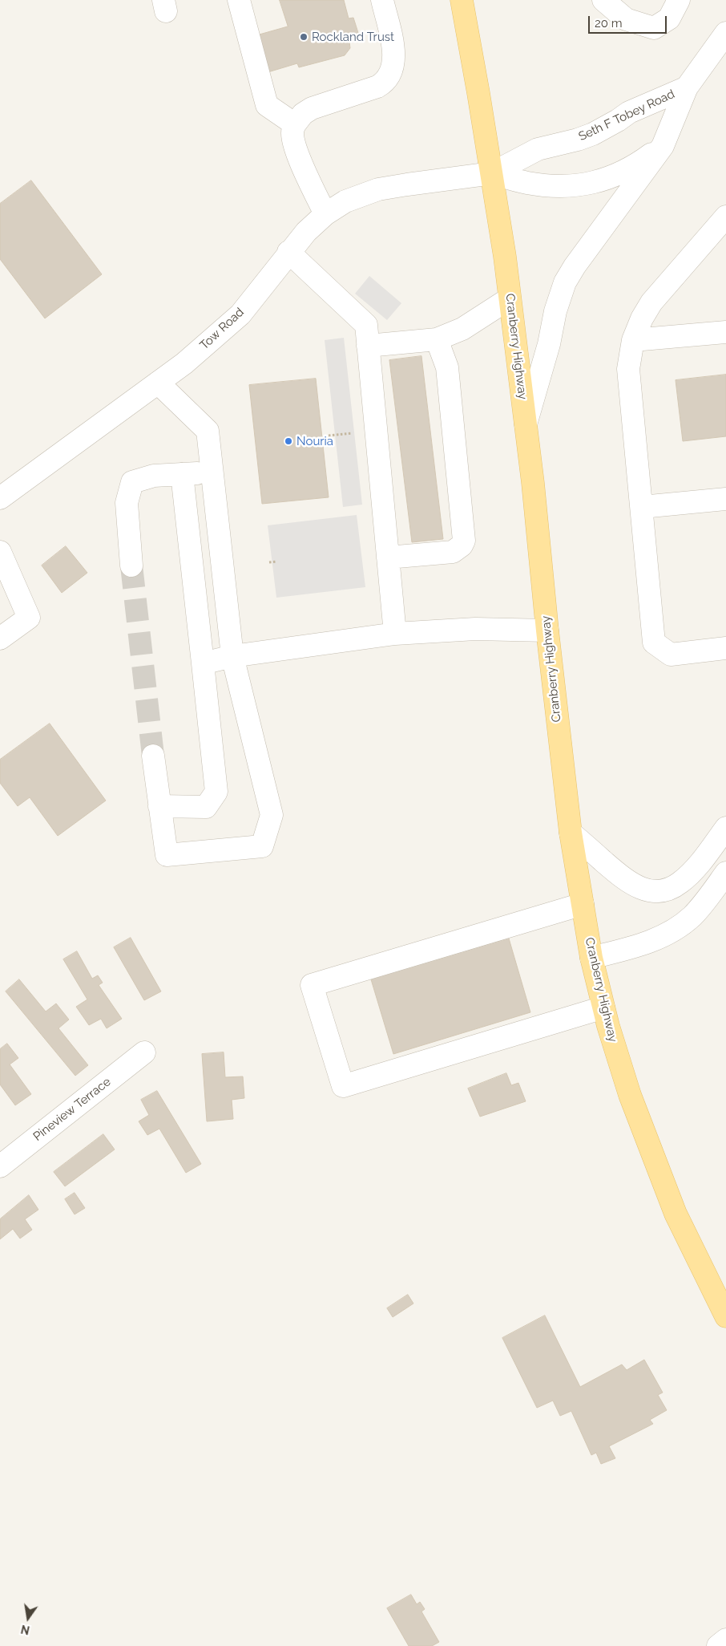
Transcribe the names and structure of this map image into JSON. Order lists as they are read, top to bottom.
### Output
{
  "streets": {
    "main road": ["Cranberry Highway"],
    "street": ["Seth F Tobey Road", "Tow Road", "Pineview Terrace"]
  },
  "crossings": [
    ["Seth F Tobey Road", "Tow Road"],
    ["Seth F Tobey Road", "Cranberry Highway"],
    ["Tow Road", "Cranberry Highway"]
  ],
  "places": ["Rockland Trust", "Nouria"],
  "scale_bar": "20 m",
  "north": "bottom"
}
